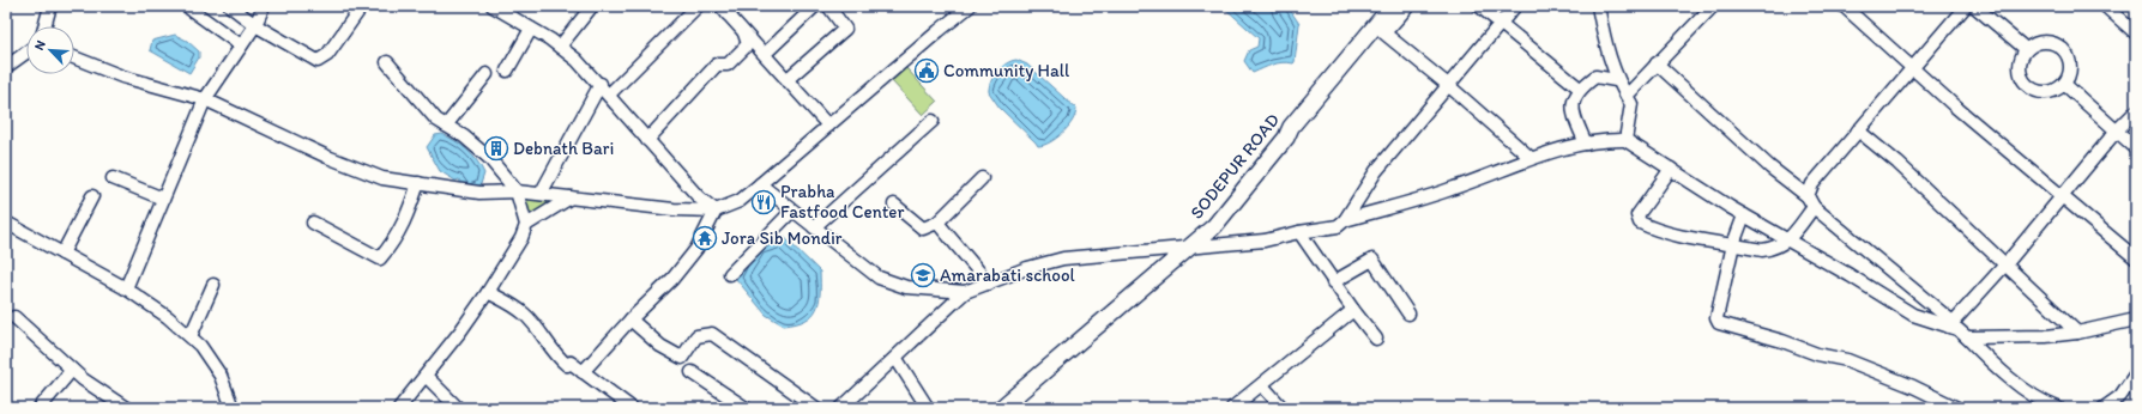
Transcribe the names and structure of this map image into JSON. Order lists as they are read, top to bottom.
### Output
{
  "streets": {
    "main road": ["SODEPUR ROAD"]
  },
  "places": {
    "public building": ["Community Hall"],
    "building": ["Debnath Bari"],
    "restaurant": ["Prabha Fastfood Center"],
    "temple": ["Jora Sib Mondir"],
    "school or university": ["Amarabati school"]
  },
  "north": "top left"
}
